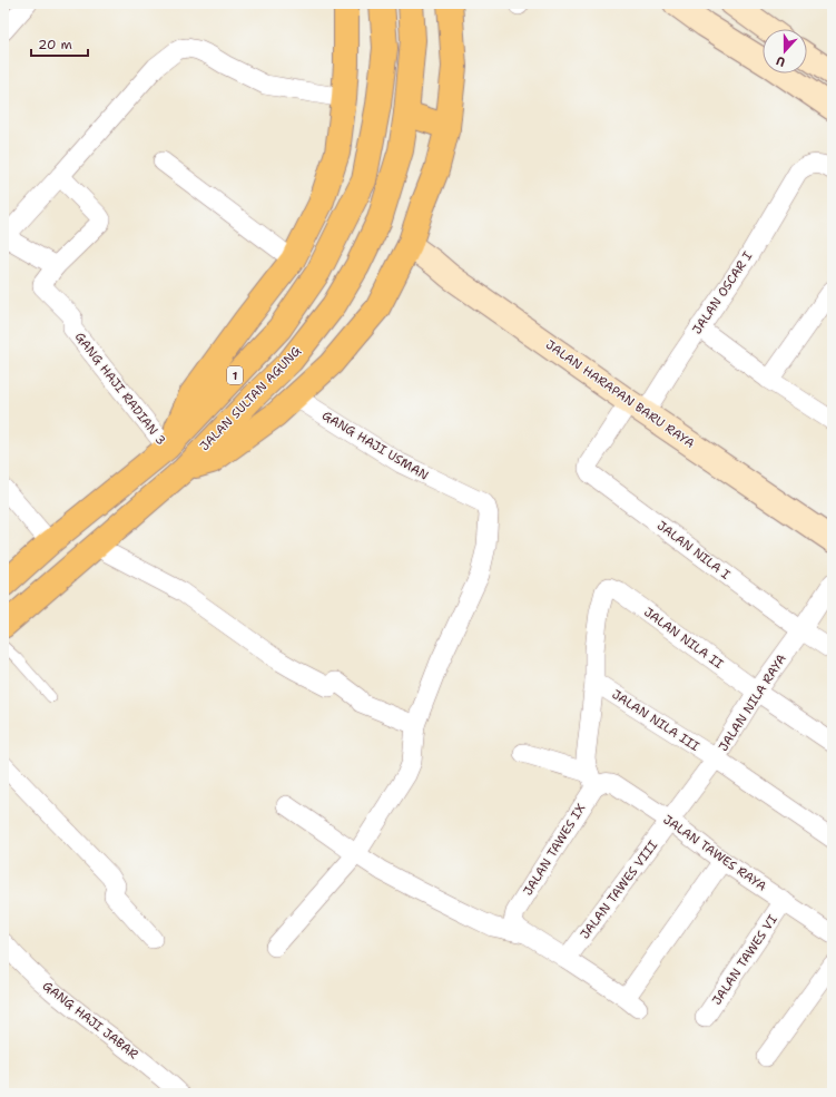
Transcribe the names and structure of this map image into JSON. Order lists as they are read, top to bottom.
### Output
{
  "streets": {
    "highway": ["1", "JALAN SULTAN AGUNG"],
    "street": [
      "JALAN OSCAR I",
      "GANG HAJI RADIAN 3",
      "JALAN HARAPAN BARU RAYA",
      "GANG HAJI USMAN",
      "JALAN NILA I",
      "JALAN NILA II",
      "JALAN NILA RAYA",
      "JALAN NILA III",
      "JALAN TAWES IX",
      "JALAN TAWES RAYA",
      "JALAN TAWES VIII",
      "JALAN TAWES VI",
      "GANG HAJI JABAR"
    ]
  },
  "crossings": [
    ["JALAN OSCAR I", "JALAN HARAPAN BARU RAYA"],
    ["JALAN OSCAR I", "JALAN NILA I"],
    ["1", "GANG HAJI RADIAN 3"],
    ["JALAN NILA I", "JALAN NILA RAYA"],
    ["JALAN NILA II", "JALAN NILA RAYA"],
    ["JALAN NILA II", "JALAN NILA III"],
    ["JALAN NILA RAYA", "JALAN NILA III"],
    ["JALAN NILA RAYA", "JALAN TAWES RAYA"],
    ["JALAN NILA RAYA", "JALAN TAWES VIII"],
    ["JALAN TAWES IX", "JALAN TAWES RAYA"],
    ["JALAN TAWES RAYA", "JALAN TAWES VIII"],
    ["JALAN TAWES RAYA", "JALAN TAWES VI"]
  ],
  "scale_bar": "20 m",
  "north": "bottom"
}
